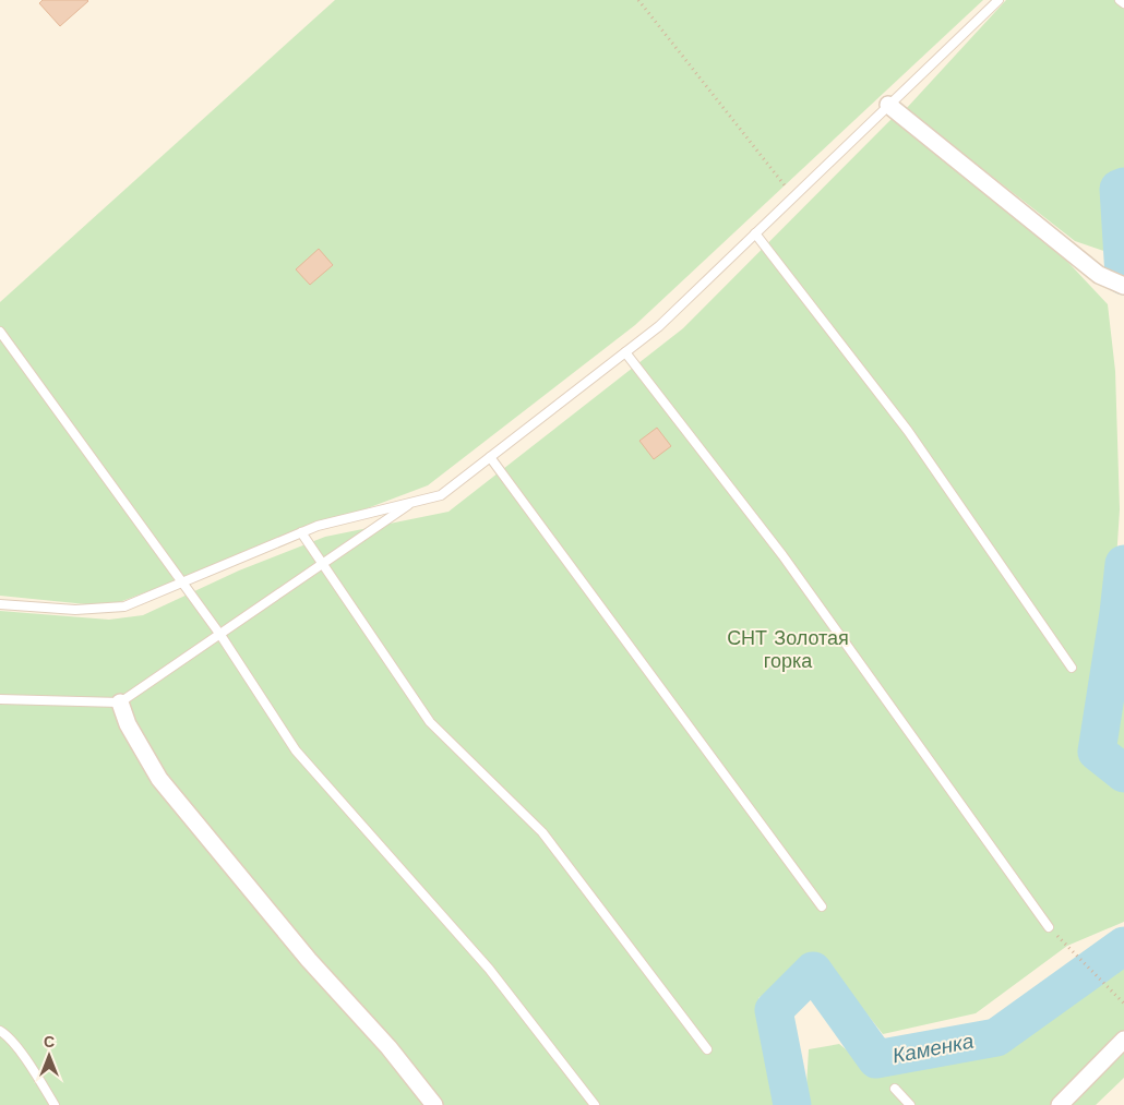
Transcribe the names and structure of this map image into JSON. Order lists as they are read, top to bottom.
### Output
{
  "water": ["Каменка"],
  "parks": ["СНТ Золотая горка"],
  "north": "top"
}
